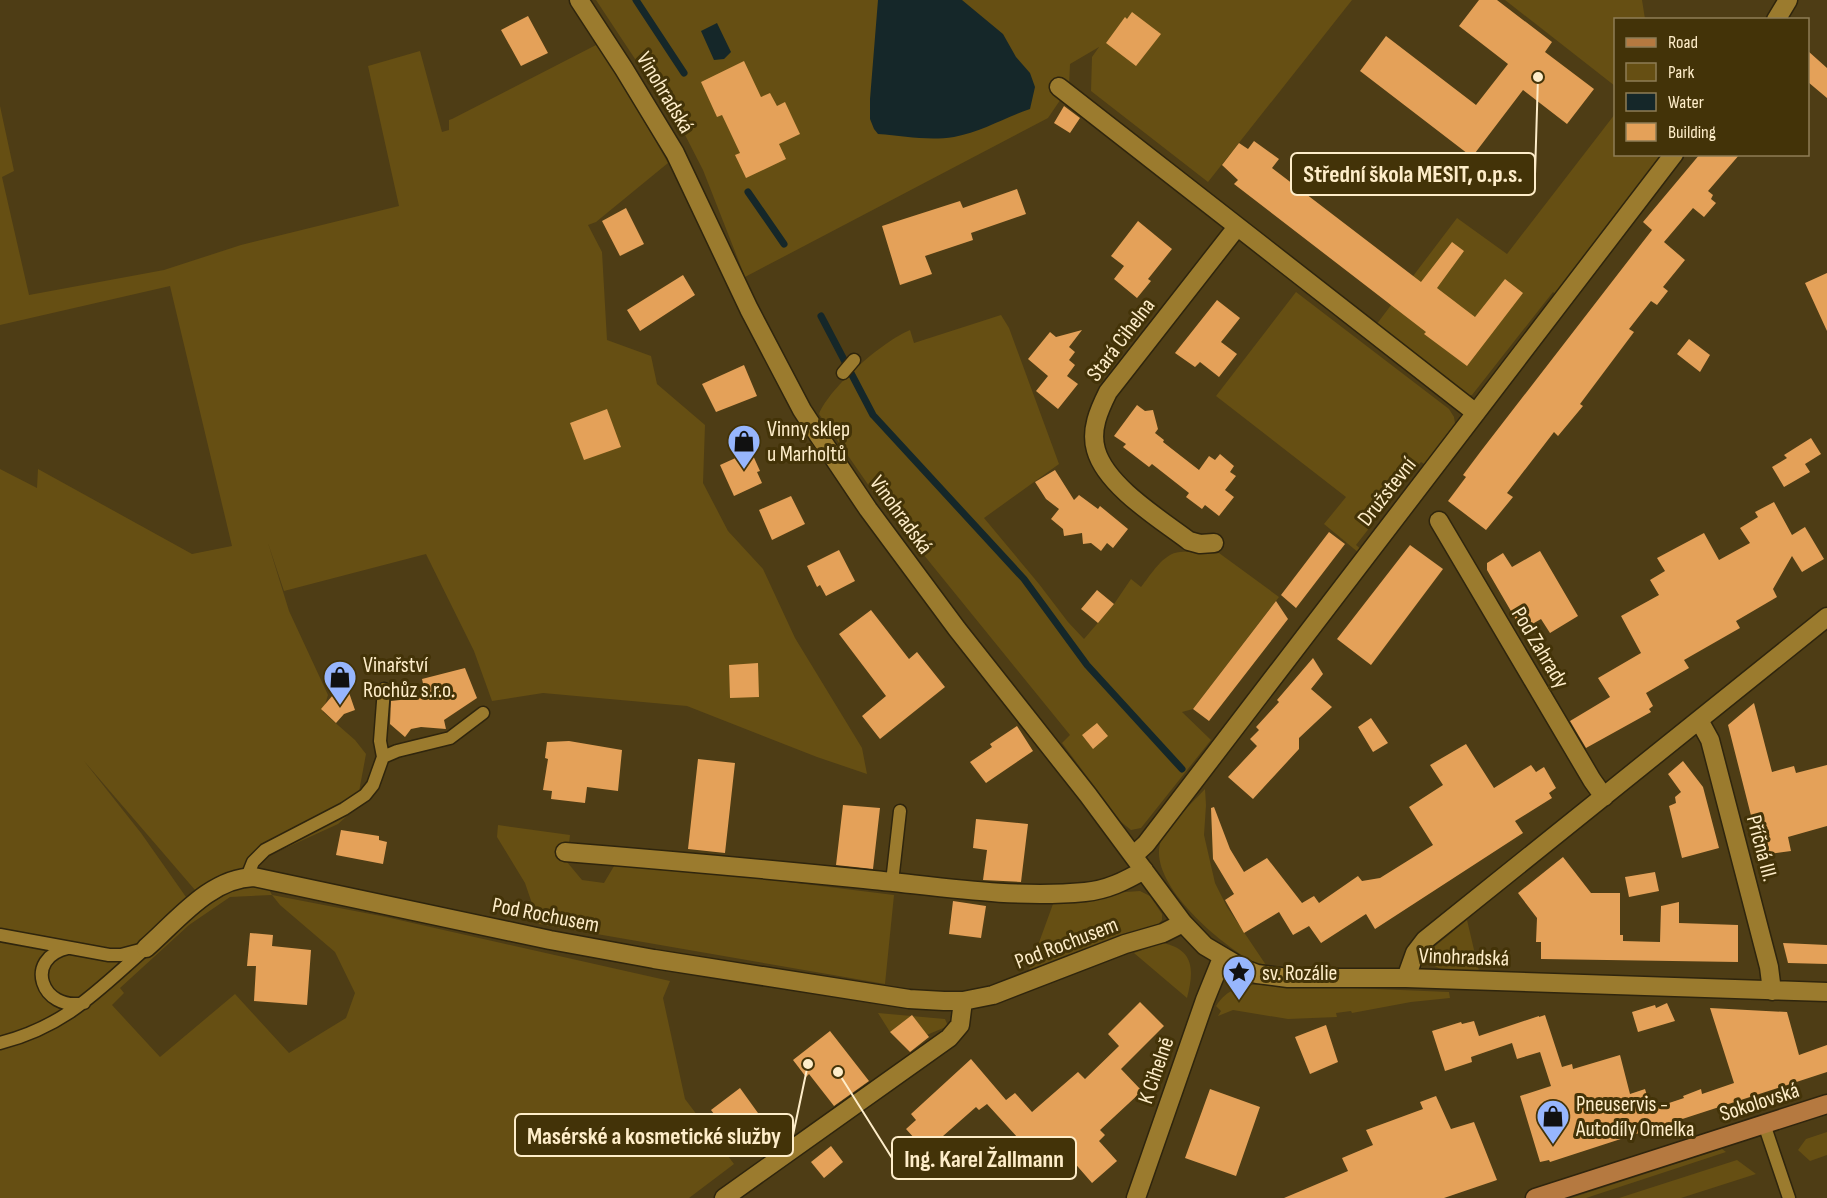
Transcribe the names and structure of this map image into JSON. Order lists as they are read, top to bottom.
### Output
{
  "streets": {
    "main road": ["Sokolovská"],
    "street": [
      "Vinohradská",
      "Stará Cihelna",
      "Družstevní",
      "Pod Zahrady",
      "Příčná III.",
      "Pod Rochusem",
      "K Cihelně"
    ]
  },
  "crossings": [
    ["Vinohradská", "Družstevní"],
    ["Vinohradská", "Příčná III."],
    ["Vinohradská", "Pod Rochusem"],
    ["Vinohradská", "K Cihelně"]
  ],
  "places": {
    "other": ["Střední škola MESIT, o.p.s.", "Masérské a kosmetické služby", "Ing. Karel Žallmann"],
    "shop": ["Vinny sklep u Marholtů", "Vinařství Rochůz s.r.o.", "Pneuservis - Autodíly Omelka"],
    "place": ["sv. Rozálie"]
  },
  "legend": [
    "Road",
    "Park",
    "Water",
    "Building"
  ]
}
